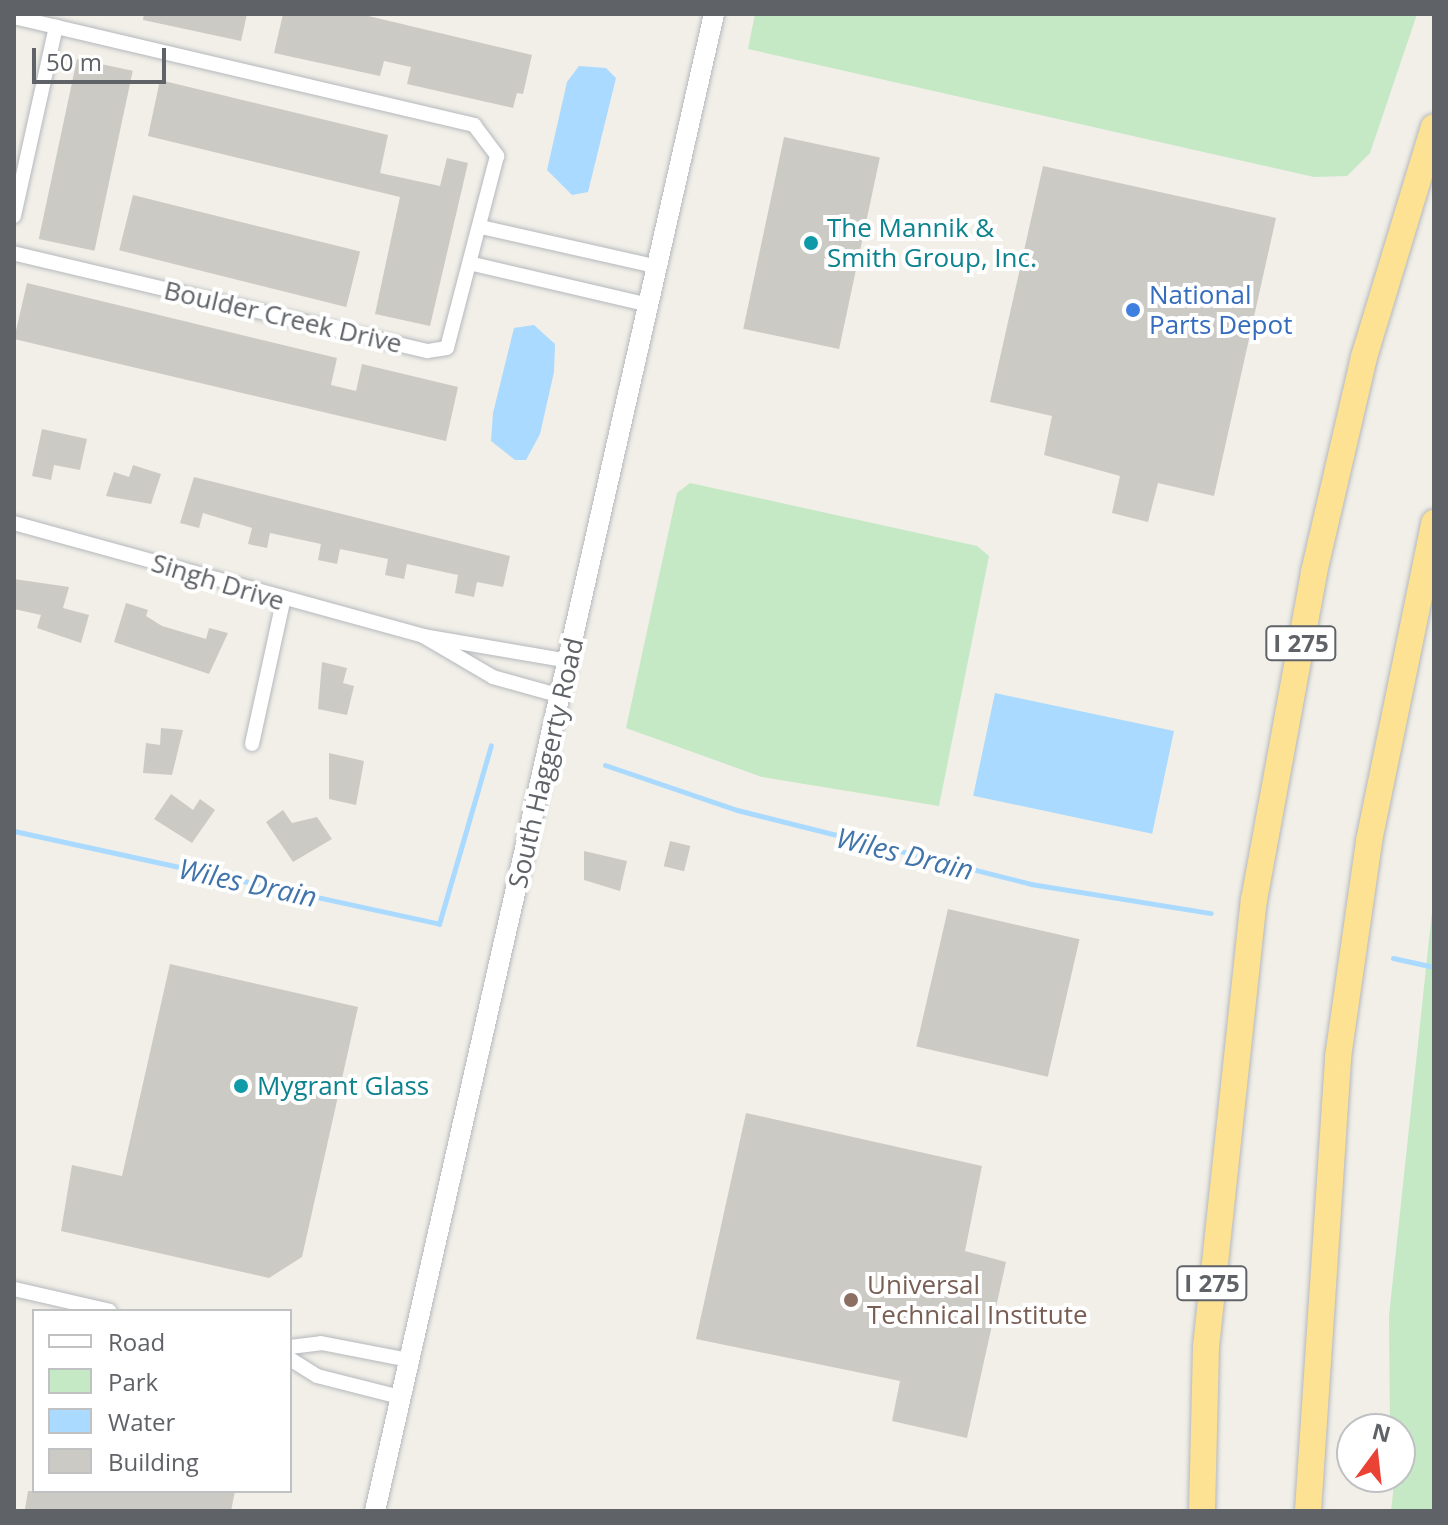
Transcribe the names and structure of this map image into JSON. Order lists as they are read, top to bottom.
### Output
{
  "streets": {
    "highway": ["I 275"],
    "main road": ["South Haggerty Road"],
    "street": ["Boulder Creek Drive", "Singh Drive"]
  },
  "crossings": [
    ["Singh Drive", "South Haggerty Road"]
  ],
  "water": ["Wiles Drain"],
  "places": [
    "The Mannik & Smith Group, Inc.",
    "National Parts Depot",
    "Mygrant Glass",
    "Universal Technical Institute"
  ],
  "legend": [
    "Road",
    "Park",
    "Water",
    "Building"
  ],
  "scale_bar": "50 m",
  "north": "top"
}
